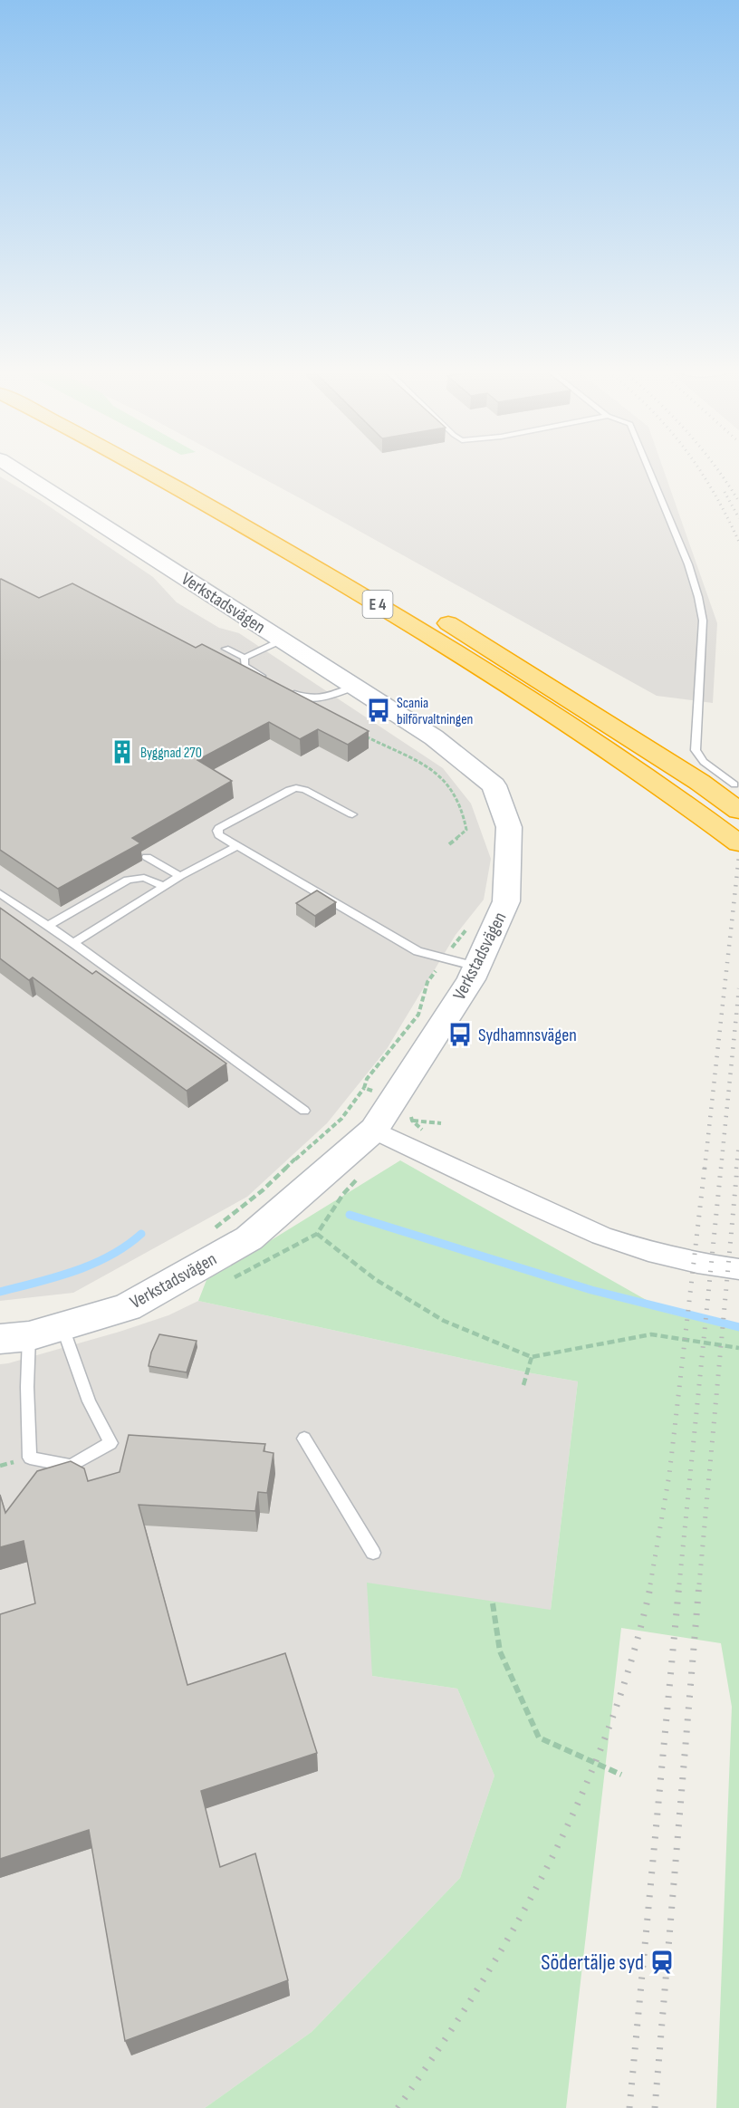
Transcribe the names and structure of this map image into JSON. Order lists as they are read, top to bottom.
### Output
{
  "streets": {
    "highway": ["E 4"],
    "main road": ["Verkstadsvägen"]
  },
  "places": {
    "bus stop": ["Scania bilförvaltningen", "Sydhamnsvägen"],
    "building": ["Byggnad 270"],
    "station": ["Södertälje syd"]
  }
}
